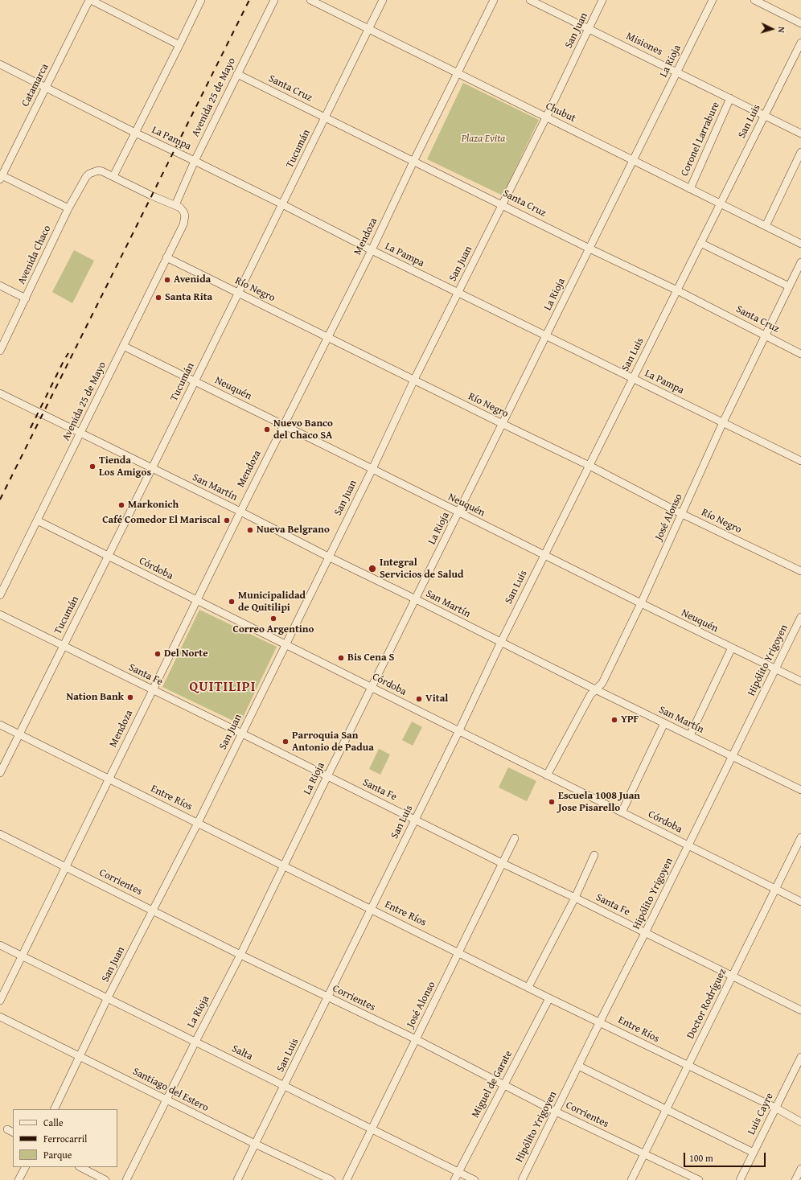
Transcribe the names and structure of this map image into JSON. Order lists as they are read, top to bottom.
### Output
{
  "streets": {
    "street": [
      "San Juan",
      "Misiones",
      "La Rioja",
      "Catamarca",
      "Santa Cruz",
      "Avenida 25 de Mayo",
      "Chubut",
      "San Luis",
      "La Pampa",
      "Coronel Larrabure",
      "Tucumán",
      "Mendoza",
      "Avenida Chaco",
      "Río Negro",
      "Neuquén",
      "San Martín",
      "José Alonso",
      "Córdoba",
      "Hipólito Yrigoyen",
      "Santa Fe",
      "Entre Ríos",
      "Corrientes",
      "Doctor Rodríguez",
      "Salta",
      "Miguel de Garate",
      "Santiago del Estero",
      "Luis Cayre"
    ]
  },
  "crossings": [
    ["San Juan", "Misiones"],
    ["San Juan", "Santa Cruz"],
    ["San Juan", "Chubut"],
    ["San Juan", "La Pampa"],
    ["San Juan", "Río Negro"],
    ["San Juan", "Neuquén"],
    ["San Juan", "San Martín"],
    ["San Juan", "Córdoba"],
    ["San Juan", "Santa Fe"],
    ["San Juan", "Entre Ríos"],
    ["San Juan", "Corrientes"],
    ["San Juan", "Salta"],
    ["San Juan", "Santiago del Estero"],
    ["Misiones", "La Rioja"],
    ["Misiones", "San Luis"],
    ["Misiones", "Coronel Larrabure"],
    ["La Rioja", "Santa Cruz"],
    ["La Rioja", "Chubut"],
    ["La Rioja", "La Pampa"],
    ["La Rioja", "Río Negro"],
    ["La Rioja", "Neuquén"],
    ["La Rioja", "San Martín"],
    ["La Rioja", "Córdoba"],
    ["La Rioja", "Santa Fe"],
    ["La Rioja", "Entre Ríos"],
    ["La Rioja", "Corrientes"],
    ["La Rioja", "Salta"],
    ["La Rioja", "Santiago del Estero"],
    ["Catamarca", "La Pampa"],
    ["Santa Cruz", "Avenida 25 de Mayo"],
    ["Santa Cruz", "San Luis"],
    ["Santa Cruz", "Tucumán"],
    ["Santa Cruz", "Mendoza"],
    ["Santa Cruz", "José Alonso"],
    ["Avenida 25 de Mayo", "La Pampa"],
    ["Avenida 25 de Mayo", "Río Negro"],
    ["Avenida 25 de Mayo", "Neuquén"],
    ["Avenida 25 de Mayo", "San Martín"],
    ["Avenida 25 de Mayo", "Córdoba"],
    ["Chubut", "San Luis"],
    ["Chubut", "Coronel Larrabure"],
    ["Chubut", "Tucumán"],
    ["Chubut", "Mendoza"],
    ["San Luis", "La Pampa"],
    ["San Luis", "Río Negro"],
    ["San Luis", "Neuquén"],
    ["San Luis", "San Martín"],
    ["San Luis", "Córdoba"],
    ["San Luis", "Santa Fe"],
    ["San Luis", "Entre Ríos"],
    ["San Luis", "Corrientes"],
    ["San Luis", "Salta"],
    ["San Luis", "Santiago del Estero"],
    ["La Pampa", "Tucumán"],
    ["La Pampa", "Mendoza"],
    ["La Pampa", "José Alonso"],
    ["Tucumán", "Río Negro"],
    ["Tucumán", "Neuquén"],
    ["Tucumán", "San Martín"],
    ["Tucumán", "Córdoba"],
    ["Tucumán", "Santa Fe"],
    ["Tucumán", "Entre Ríos"],
    ["Mendoza", "Río Negro"],
    ["Mendoza", "Neuquén"],
    ["Mendoza", "San Martín"],
    ["Mendoza", "Córdoba"],
    ["Mendoza", "Santa Fe"],
    ["Mendoza", "Entre Ríos"],
    ["Mendoza", "Corrientes"],
    ["Mendoza", "Salta"],
    ["Río Negro", "José Alonso"],
    ["Neuquén", "José Alonso"],
    ["Neuquén", "Hipólito Yrigoyen"],
    ["San Martín", "José Alonso"],
    ["San Martín", "Hipólito Yrigoyen"],
    ["José Alonso", "Córdoba"],
    ["José Alonso", "Santa Fe"],
    ["José Alonso", "Entre Ríos"],
    ["José Alonso", "Corrientes"],
    ["José Alonso", "Salta"],
    ["Córdoba", "Hipólito Yrigoyen"],
    ["Córdoba", "Doctor Rodríguez"],
    ["Hipólito Yrigoyen", "Santa Fe"],
    ["Hipólito Yrigoyen", "Entre Ríos"],
    ["Hipólito Yrigoyen", "Corrientes"],
    ["Santa Fe", "Doctor Rodríguez"],
    ["Entre Ríos", "Doctor Rodríguez"],
    ["Entre Ríos", "Miguel de Garate"],
    ["Entre Ríos", "Luis Cayre"],
    ["Corrientes", "Doctor Rodríguez"],
    ["Corrientes", "Miguel de Garate"],
    ["Salta", "Miguel de Garate"]
  ],
  "districts": ["QUITILIPI"],
  "parks": ["Plaza Evita"],
  "places": [
    "Avenida",
    "Santa Rita",
    "Nuevo Banco del Chaco SA",
    "Tienda Los Amigos",
    "Markonich",
    "Café Comedor El Mariscal",
    "Nueva Belgrano",
    "Integral Servicios de Salud",
    "Municipalidad de Quitilipi",
    "Correo Argentino",
    "Del Norte",
    "Bis Cena S",
    "Nation Bank",
    "Vital",
    "YPF",
    "Parroquia San Antonio de Padua",
    "Escuela 1008 Juan Jose Pisarello"
  ],
  "legend": ["Calle", "Ferrocarril", "Parque"],
  "scale_bar": "100 m",
  "north": "right"
}
